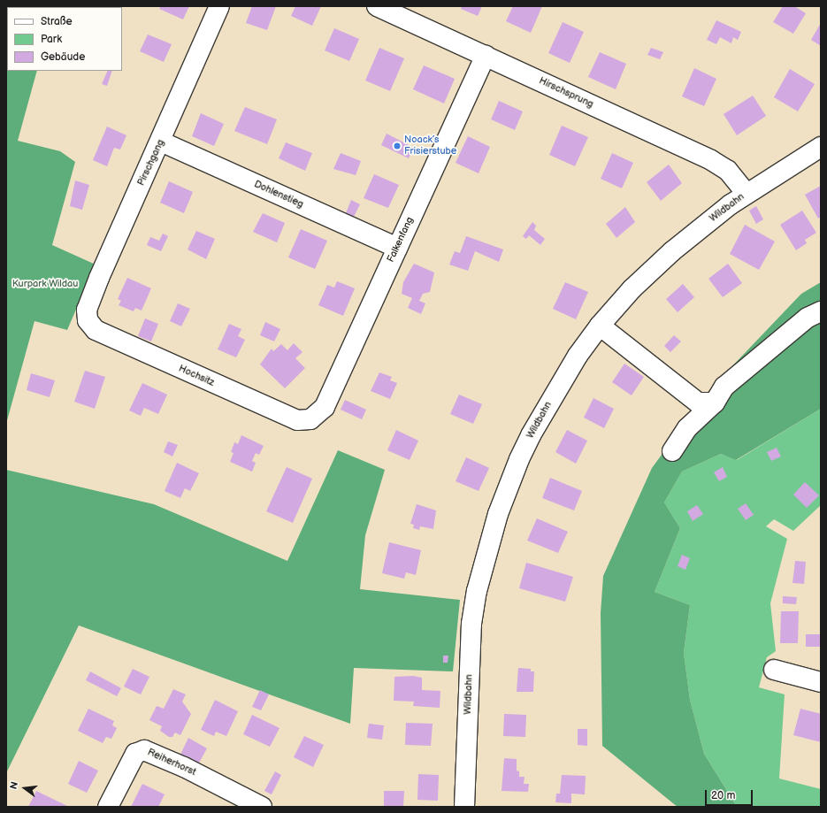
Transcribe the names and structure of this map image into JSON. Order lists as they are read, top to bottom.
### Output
{
  "streets": {
    "street": [
      "Hirschsprung",
      "Pirschgang",
      "Dohlenstieg",
      "Wildbahn",
      "Falkenfang",
      "Hochsitz",
      "Reiherhorst"
    ]
  },
  "crossings": [
    ["Hirschsprung", "Wildbahn"],
    ["Hirschsprung", "Falkenfang"],
    ["Pirschgang", "Dohlenstieg"],
    ["Pirschgang", "Hochsitz"],
    ["Dohlenstieg", "Falkenfang"],
    ["Falkenfang", "Hochsitz"]
  ],
  "parks": ["Kurpark Wildau"],
  "places": ["Noack´s Frisierstube"],
  "legend": ["Straße", "Park", "Gebäude"],
  "scale_bar": "20 m",
  "north": "left"
}
